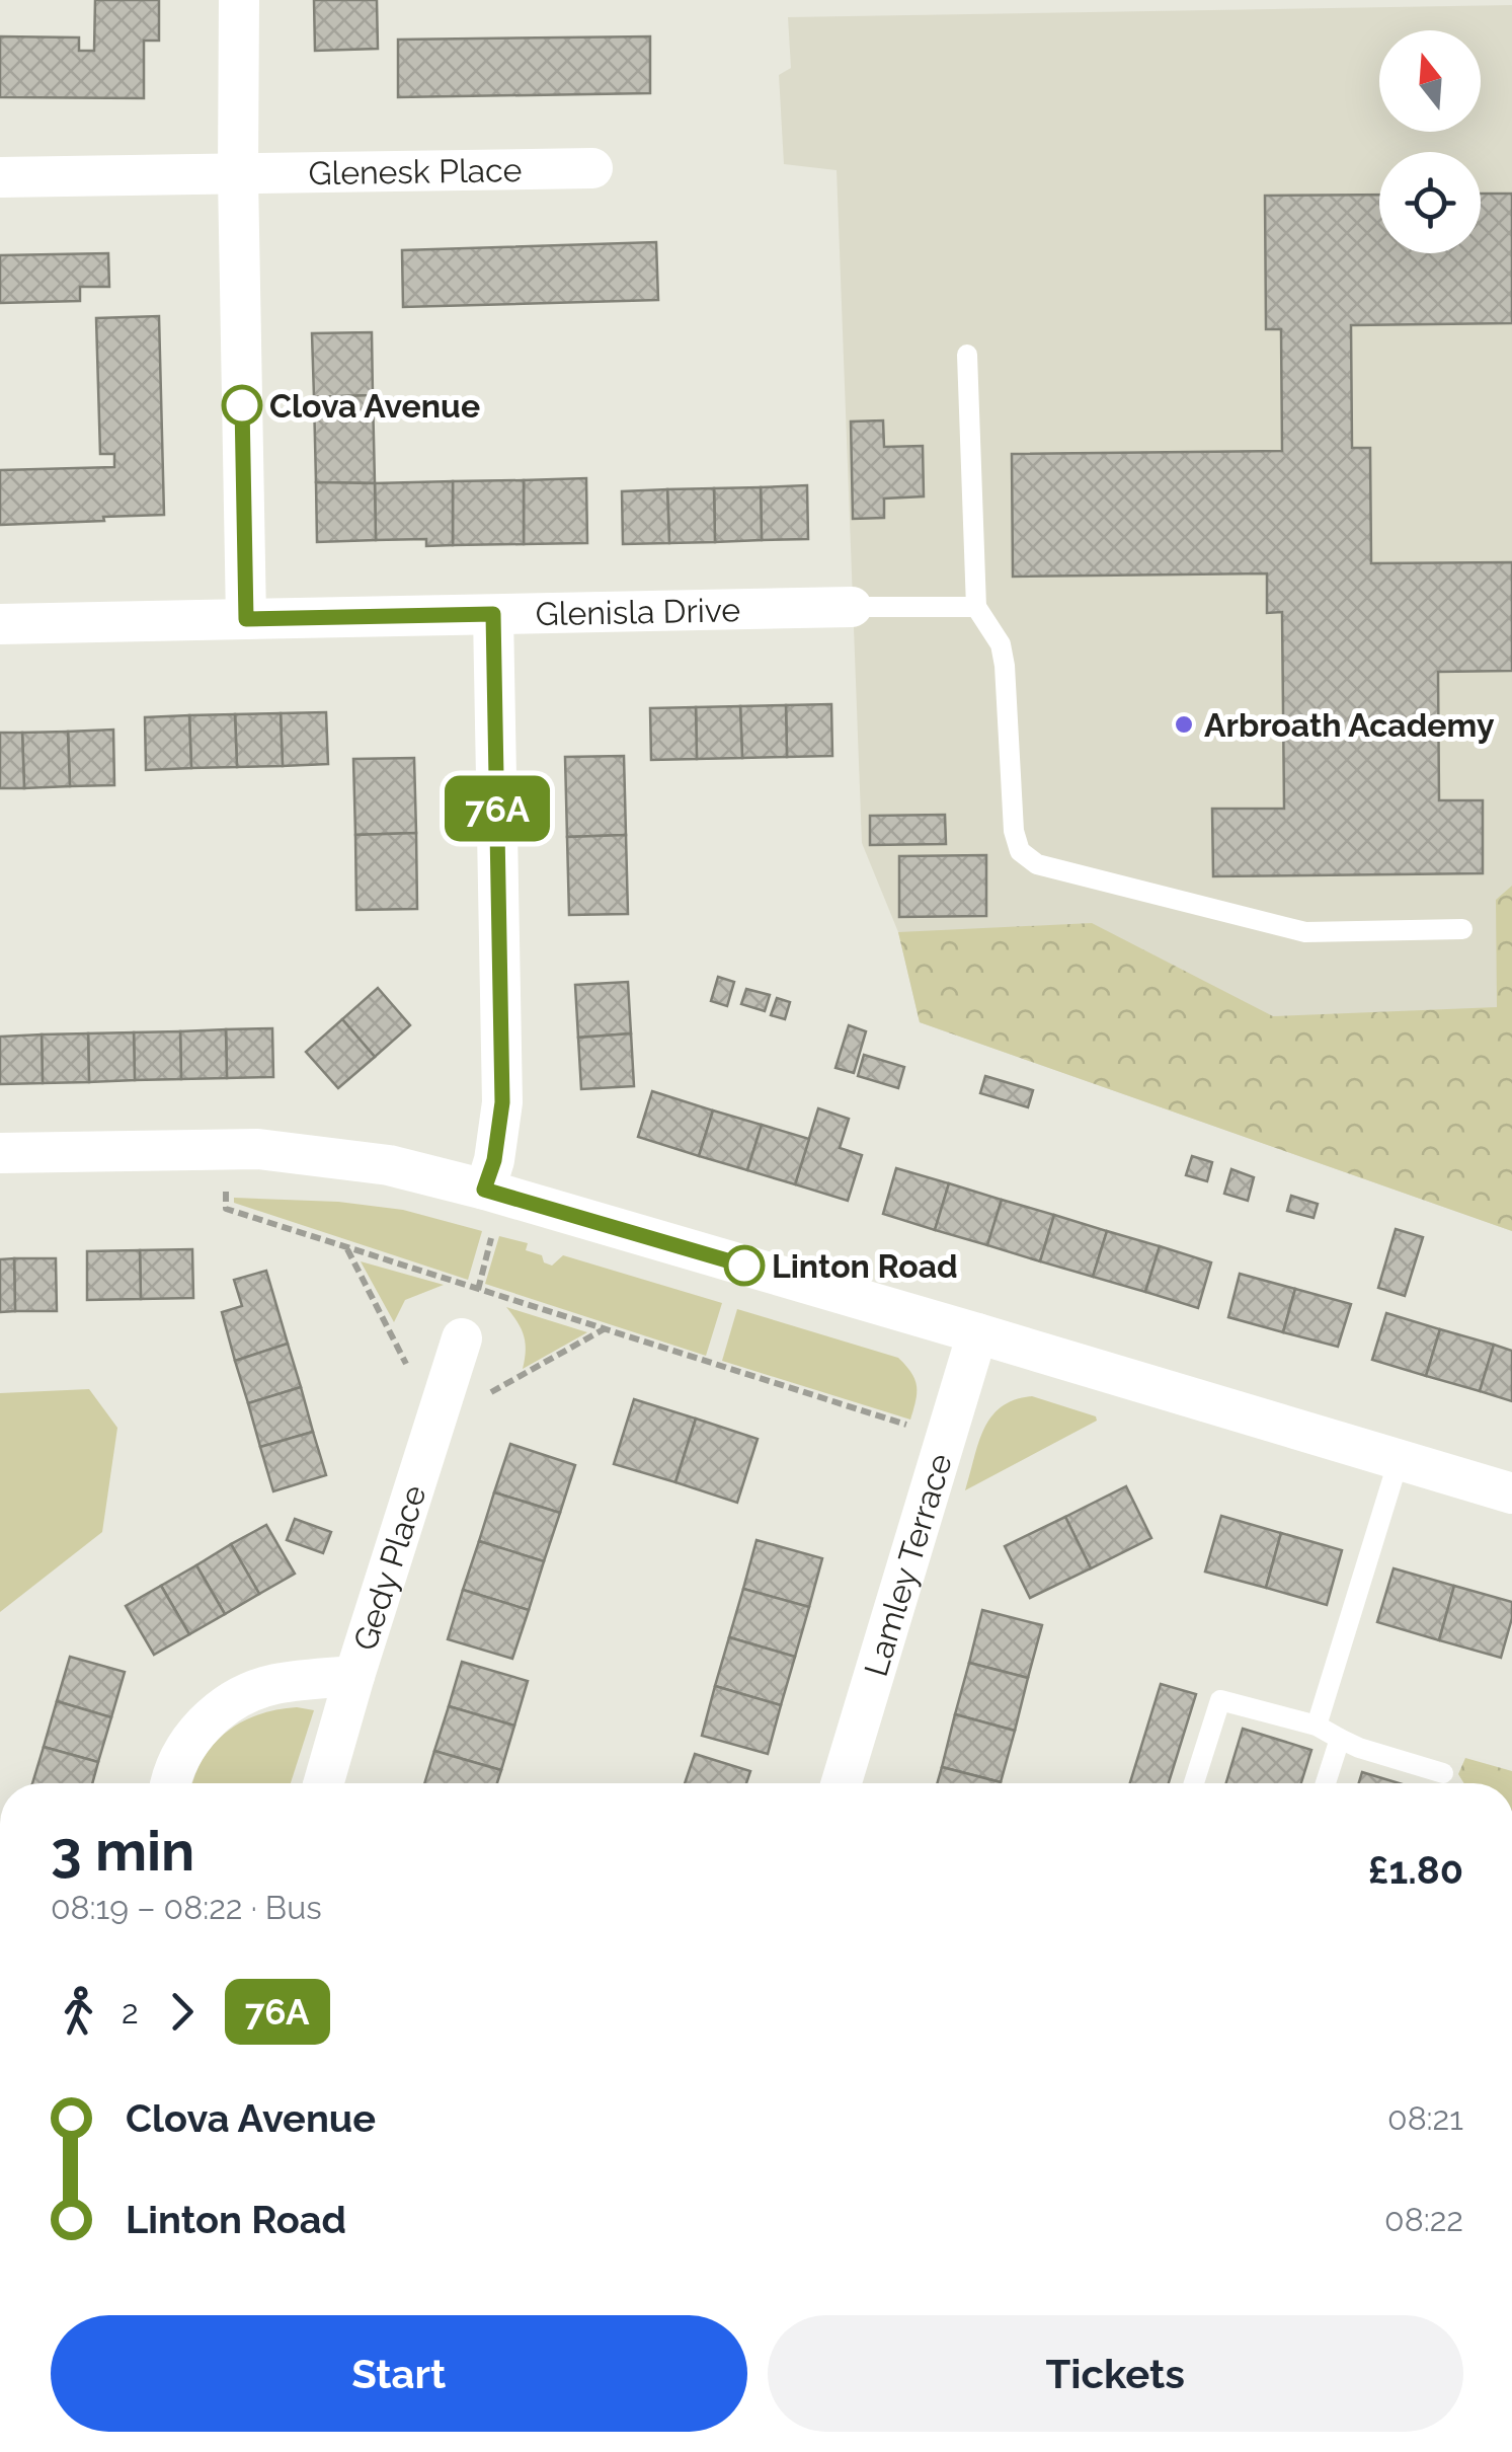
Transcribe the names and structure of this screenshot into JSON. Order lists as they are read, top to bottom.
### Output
{
  "streets": {
    "street": [
      "Glenesk Place",
      "Glenisla Drive",
      "Lamley Terrace",
      "Gedy Place"
    ]
  },
  "places": ["Clova Avenue", "Arbroath Academy", "Linton Road"],
  "lines": ["bus line 76A"],
  "north": "top",
  "page": {
    "on_map": "76A",
    "heading": ["3 min", "08:19 – 08:22 · Bus", "£1.80"],
    "legs": ["2", "76A"],
    "list": [
      {
        "name": "Clova Avenue",
        "value": "08:21"
      },
      {
        "name": "Linton Road",
        "value": "08:22"
      }
    ],
    "buttons": ["Start", "Tickets"]
  }
}
